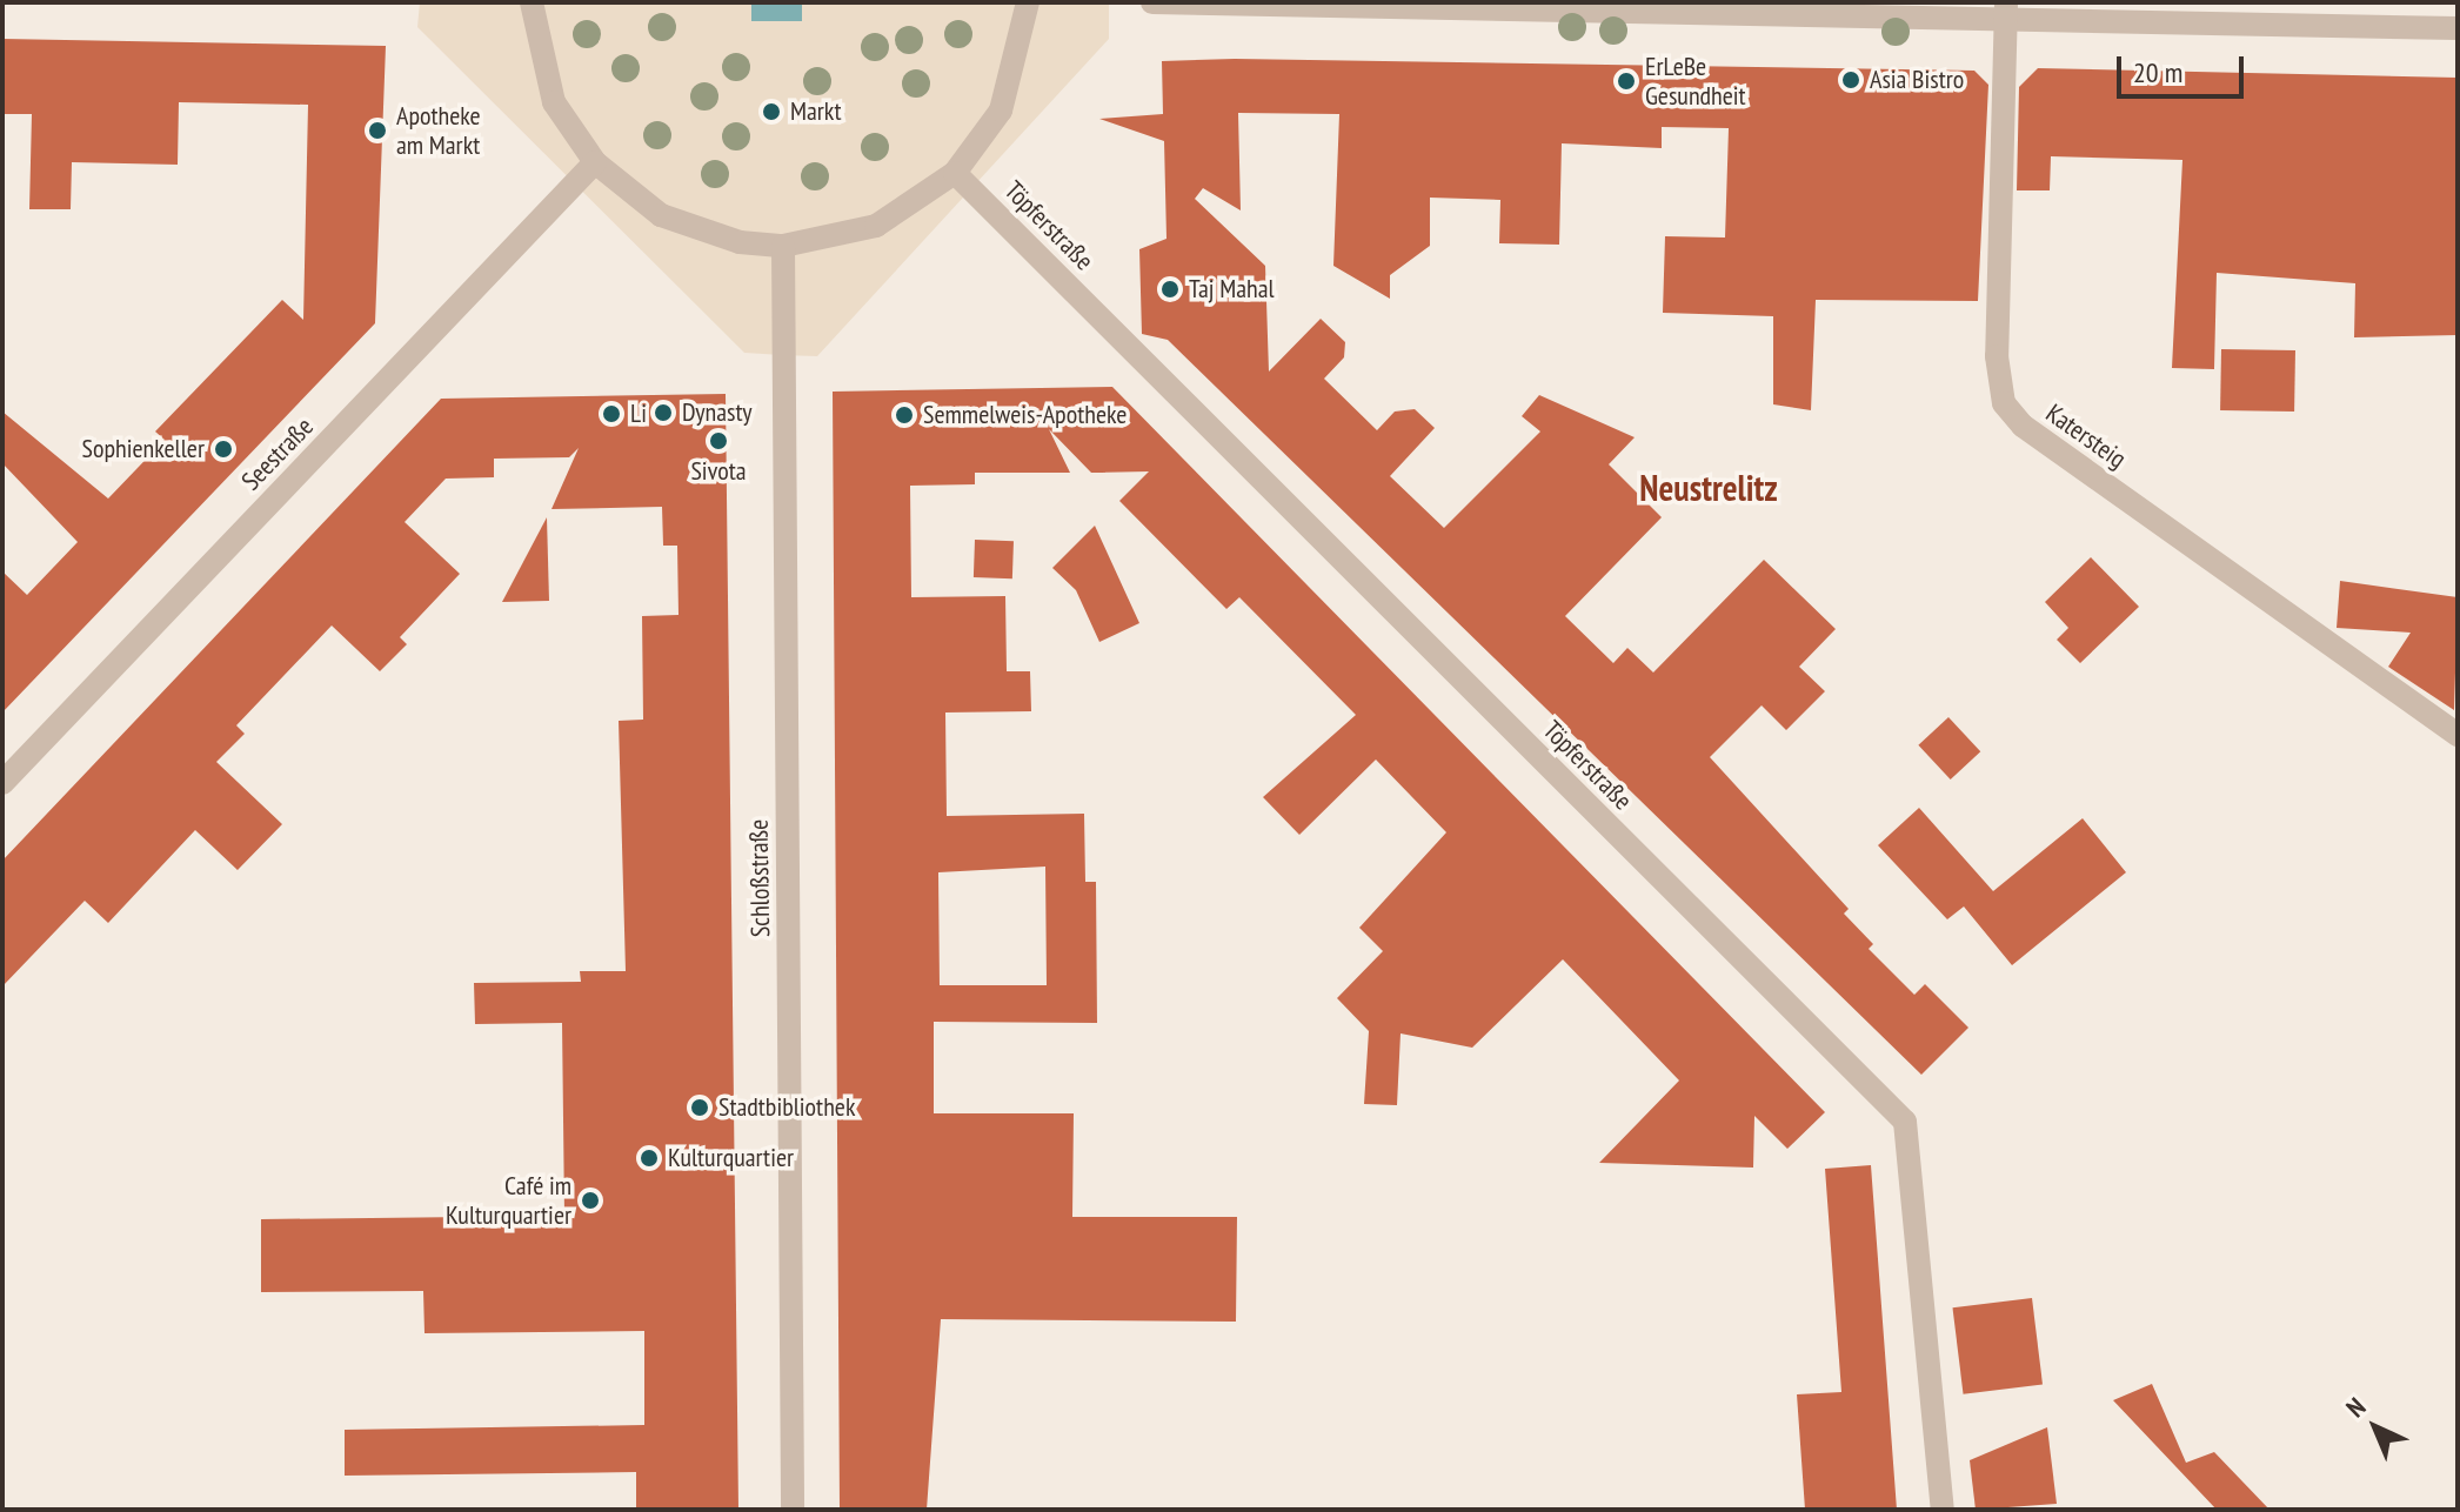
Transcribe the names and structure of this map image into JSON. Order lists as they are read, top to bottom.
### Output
{
  "streets": {
    "street": [
      "Töpferstraße",
      "Katersteig",
      "Seestraße",
      "Schloßstraße"
    ]
  },
  "districts": ["Neustrelitz"],
  "places": [
    "Asia Bistro",
    "ErLeBe Gesundheit",
    "Markt",
    "Apotheke am Markt",
    "Taj Mahal",
    "Dynasty",
    "Li",
    "Semmelweis-Apotheke",
    "Sivota",
    "Sophienkeller",
    "Stadtbibliothek",
    "Kulturquartier",
    "Café im Kulturquartier"
  ],
  "scale_bar": "20 m",
  "north": "top left"
}
